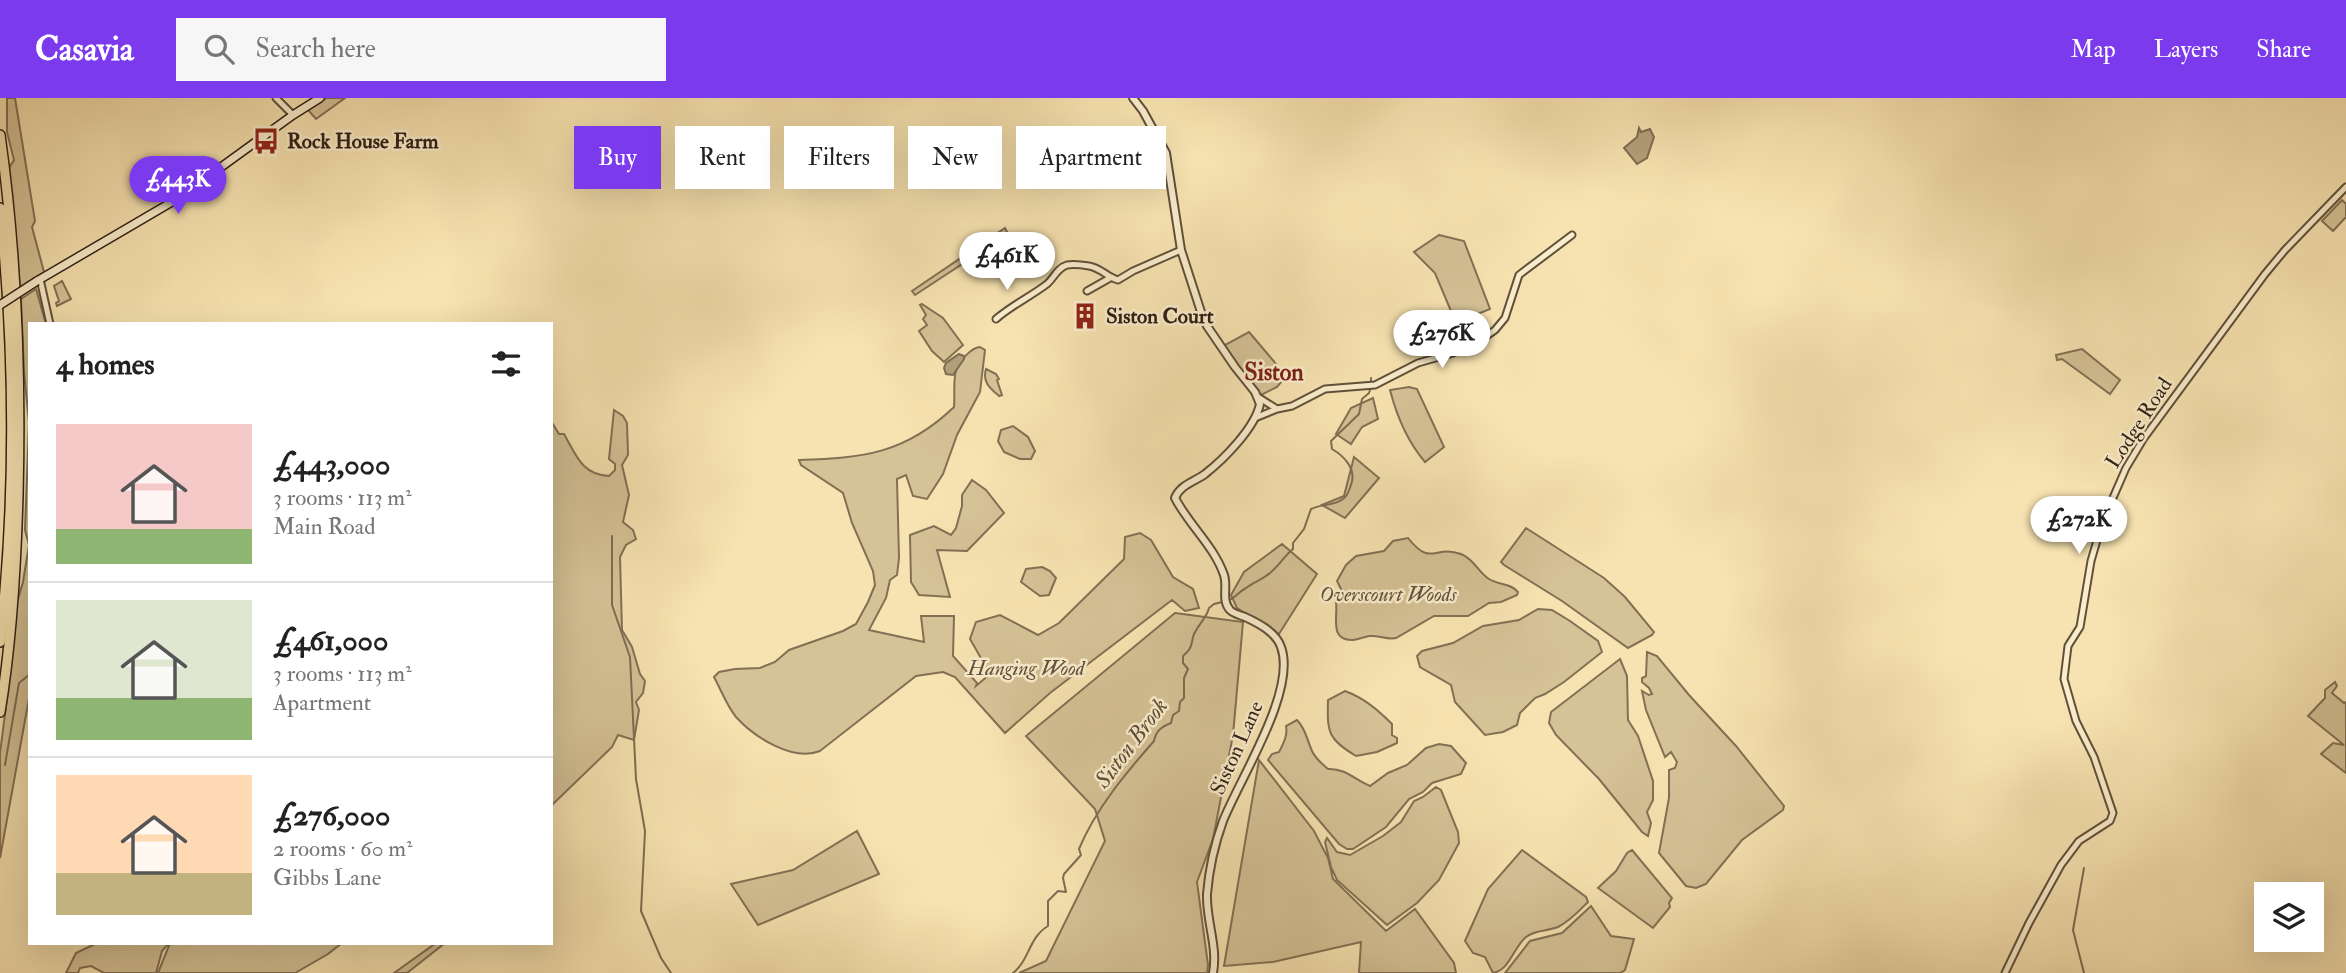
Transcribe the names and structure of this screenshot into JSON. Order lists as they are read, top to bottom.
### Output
{
  "streets": {
    "street": ["Lodge Road", "Siston Lane"]
  },
  "districts": ["Siston"],
  "water": ["Siston Brook"],
  "parks": ["Overscourt Woods", "Hanging Wood"],
  "places": {
    "bus stop": ["Rock House Farm"],
    "building": ["Siston Court"]
  },
  "page": {
    "header": "Casavia",
    "search": "Search here",
    "nav": ["Map", "Layers", "Share"],
    "chip": [
      "Buy",
      "Rent",
      "Filters",
      "New",
      "Apartment"
    ],
    "price": [
      "£443K",
      "£461K",
      "£276K",
      "£272K"
    ],
    "heading": "4 homes",
    "list": [
      {
        "name": "£443,000",
        "note": "3 rooms · 113 m² · Main Road"
      },
      {
        "name": "£461,000",
        "note": "3 rooms · 113 m² · Apartment"
      },
      {
        "name": "£276,000",
        "note": "2 rooms · 60 m² · Gibbs Lane"
      }
    ]
  }
}
